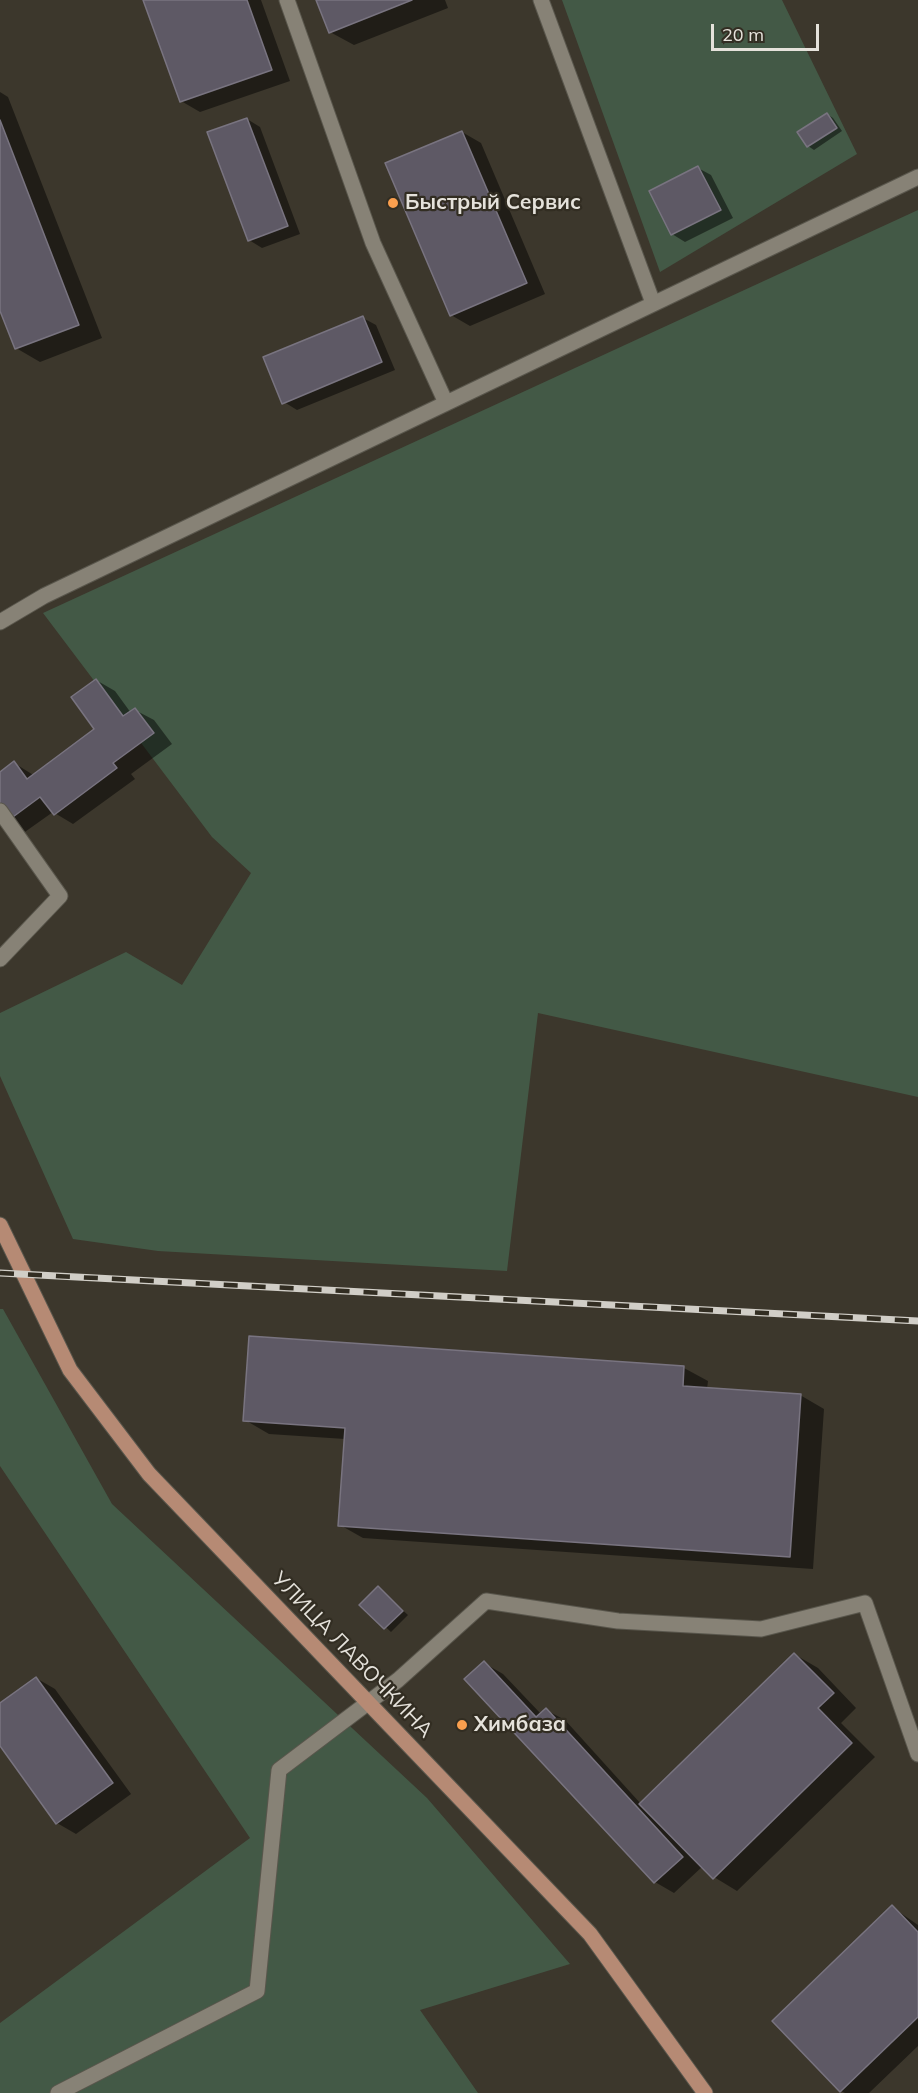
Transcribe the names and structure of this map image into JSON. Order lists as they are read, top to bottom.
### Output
{
  "streets": {
    "main road": ["УЛИЦА ЛАВОЧКИНА"]
  },
  "places": ["Быстрый Сервис", "Химбаза"],
  "scale_bar": "20 m"
}
